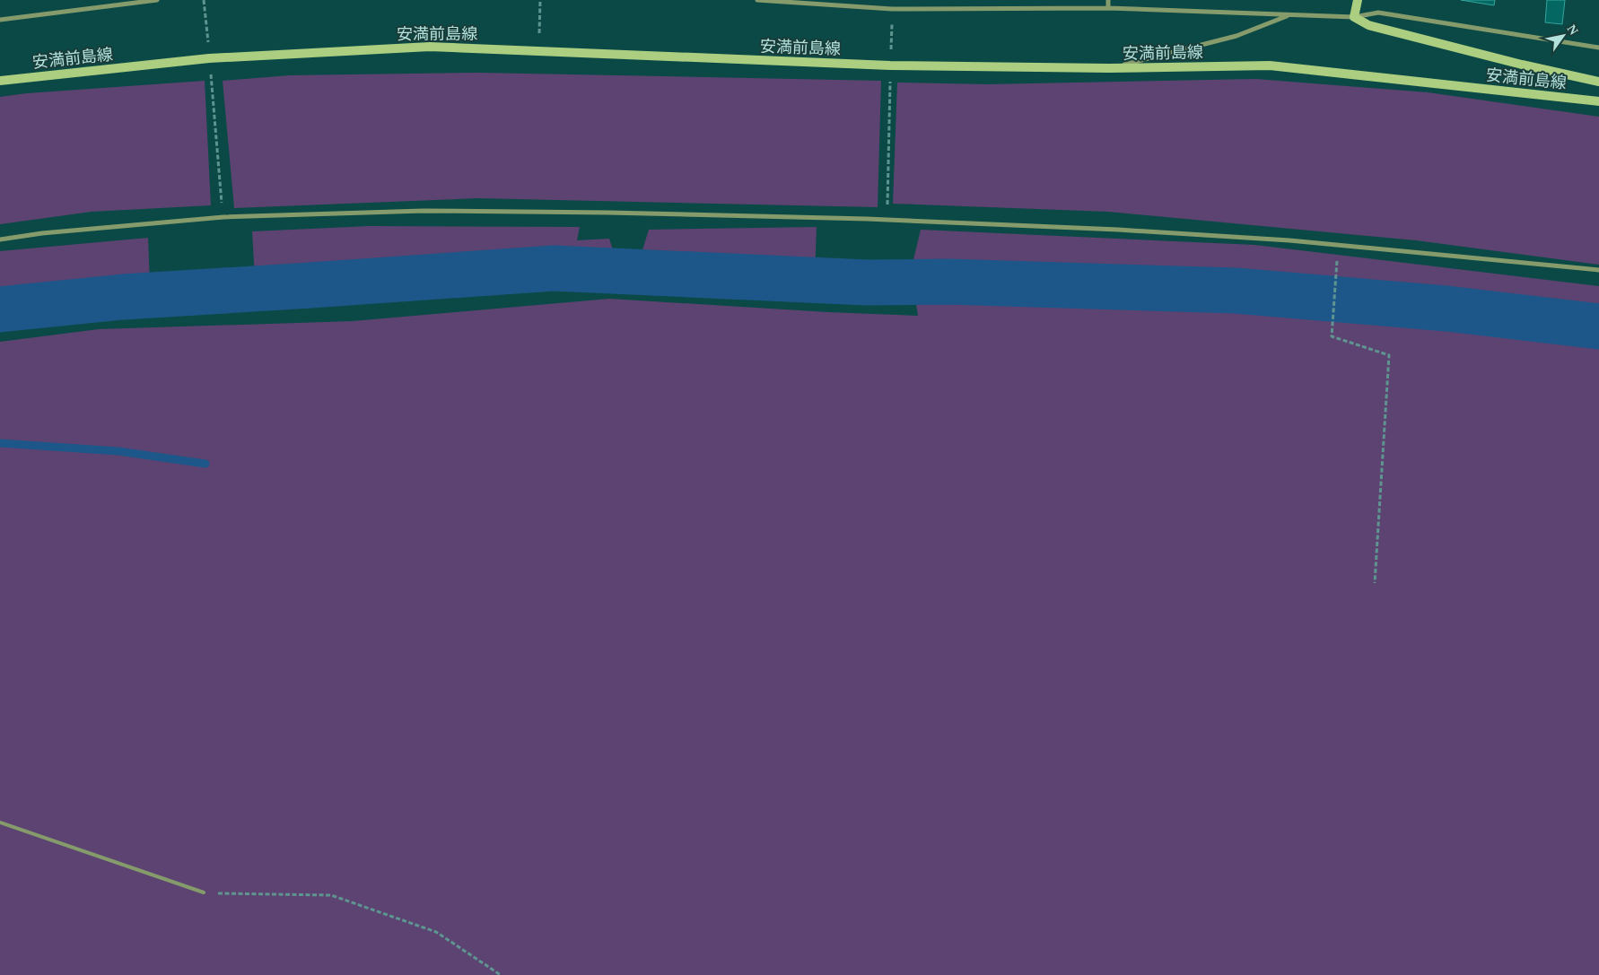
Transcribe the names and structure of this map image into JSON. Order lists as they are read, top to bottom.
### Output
{
  "streets": {
    "main road": ["安満前島線"]
  },
  "north": "top right"
}
